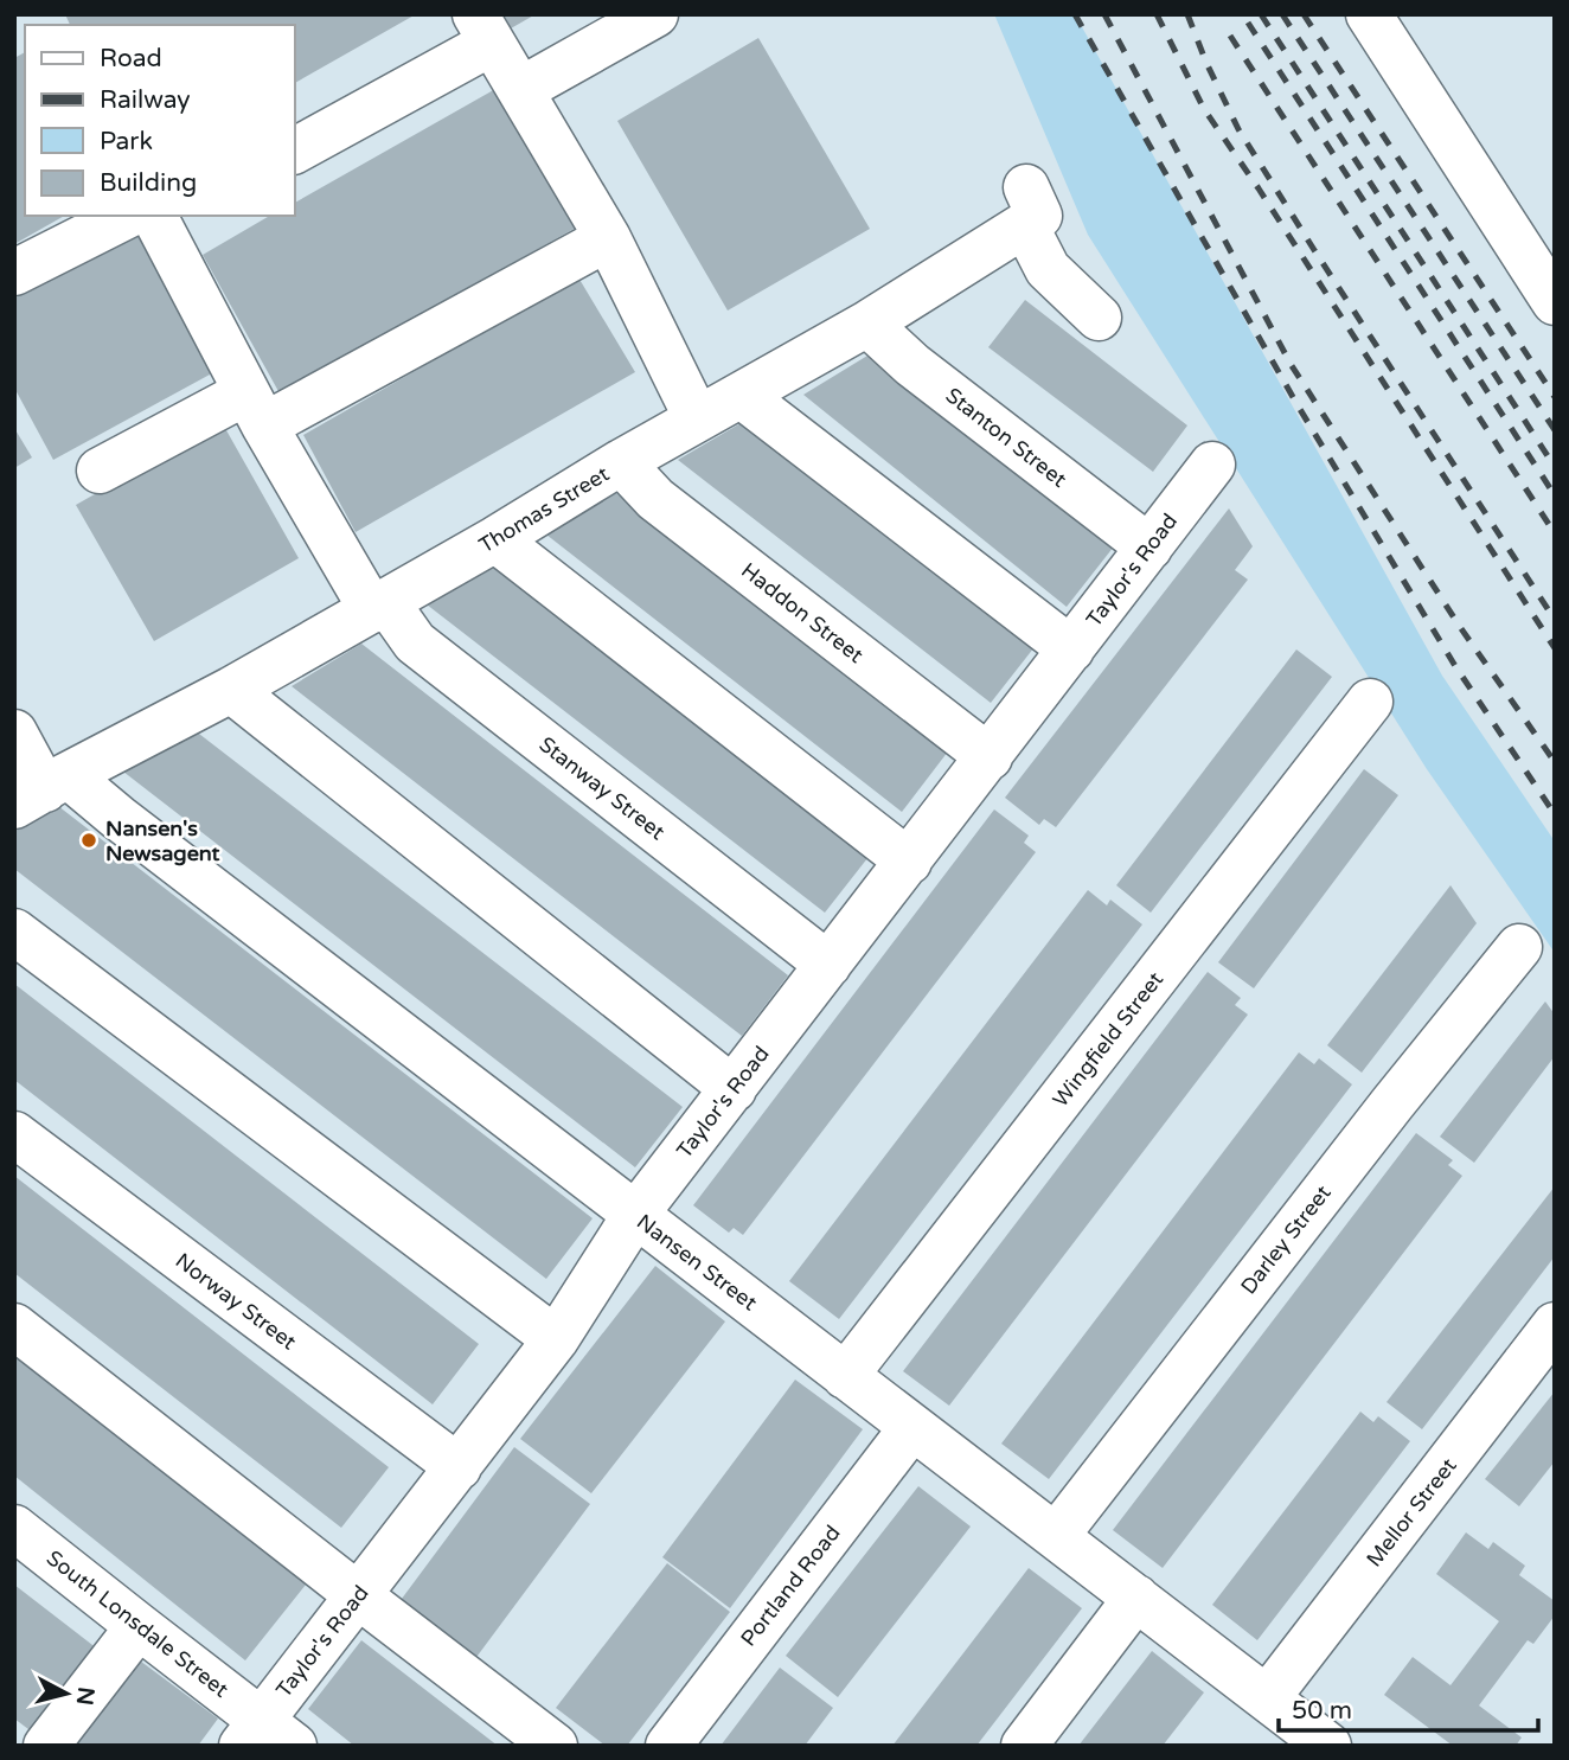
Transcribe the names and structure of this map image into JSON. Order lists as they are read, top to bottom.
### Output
{
  "streets": {
    "street": [
      "Stanton Street",
      "Thomas Street",
      "Taylor's Road",
      "Haddon Street",
      "Stanway Street",
      "Wingfield Street",
      "Darley Street",
      "Nansen Street",
      "Norway Street",
      "Mellor Street",
      "Portland Road",
      "South Lonsdale Street"
    ]
  },
  "crossings": [
    ["Stanton Street", "Thomas Street"],
    ["Stanton Street", "Taylor's Road"],
    ["Thomas Street", "Haddon Street"],
    ["Thomas Street", "Stanway Street"],
    ["Thomas Street", "Nansen Street"],
    ["Taylor's Road", "Haddon Street"],
    ["Taylor's Road", "Stanway Street"],
    ["Taylor's Road", "Nansen Street"],
    ["Taylor's Road", "Norway Street"],
    ["Taylor's Road", "South Lonsdale Street"],
    ["Wingfield Street", "Nansen Street"],
    ["Darley Street", "Nansen Street"],
    ["Nansen Street", "Mellor Street"],
    ["Nansen Street", "Portland Road"]
  ],
  "places": ["Nansen's Newsagent"],
  "legend": [
    "Road",
    "Railway",
    "Park",
    "Building"
  ],
  "scale_bar": "50 m",
  "north": "right"
}
